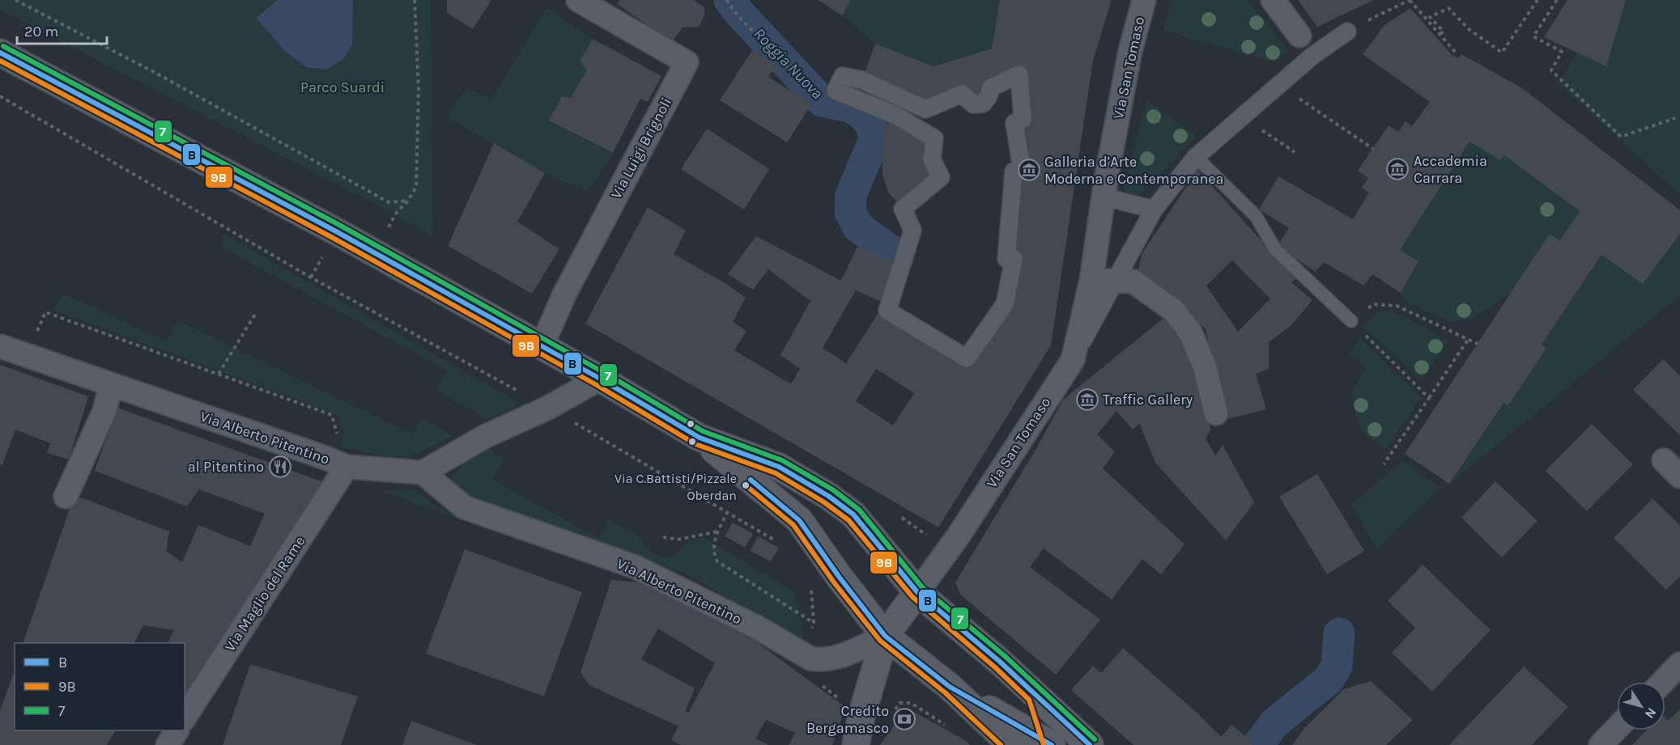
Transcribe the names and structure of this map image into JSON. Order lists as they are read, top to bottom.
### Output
{
  "streets": {
    "street": [
      "Via San Tomaso",
      "Via Luigi Brignoli",
      "Via Alberto Pitentino",
      "Via Maglio del Rame"
    ]
  },
  "crossings": [
    ["Via Alberto Pitentino", "Via Maglio del Rame"]
  ],
  "water": ["Roggia Nuova"],
  "parks": ["Parco Suardi"],
  "places": {
    "museum": ["Accademia Carrara", "Galleria d’Arte Moderna e Contemporanea", "Traffic Gallery"],
    "restaurant": ["al Pitentino"],
    "other": ["Via C.Battisti/Pizzale Oberdan"],
    "bank": ["Credito Bergamasco"]
  },
  "lines": ["transit line 7", "transit line B", "transit line 9B"],
  "legend": ["B", "9B", "7"],
  "scale_bar": "20 m",
  "north": "bottom right"
}
